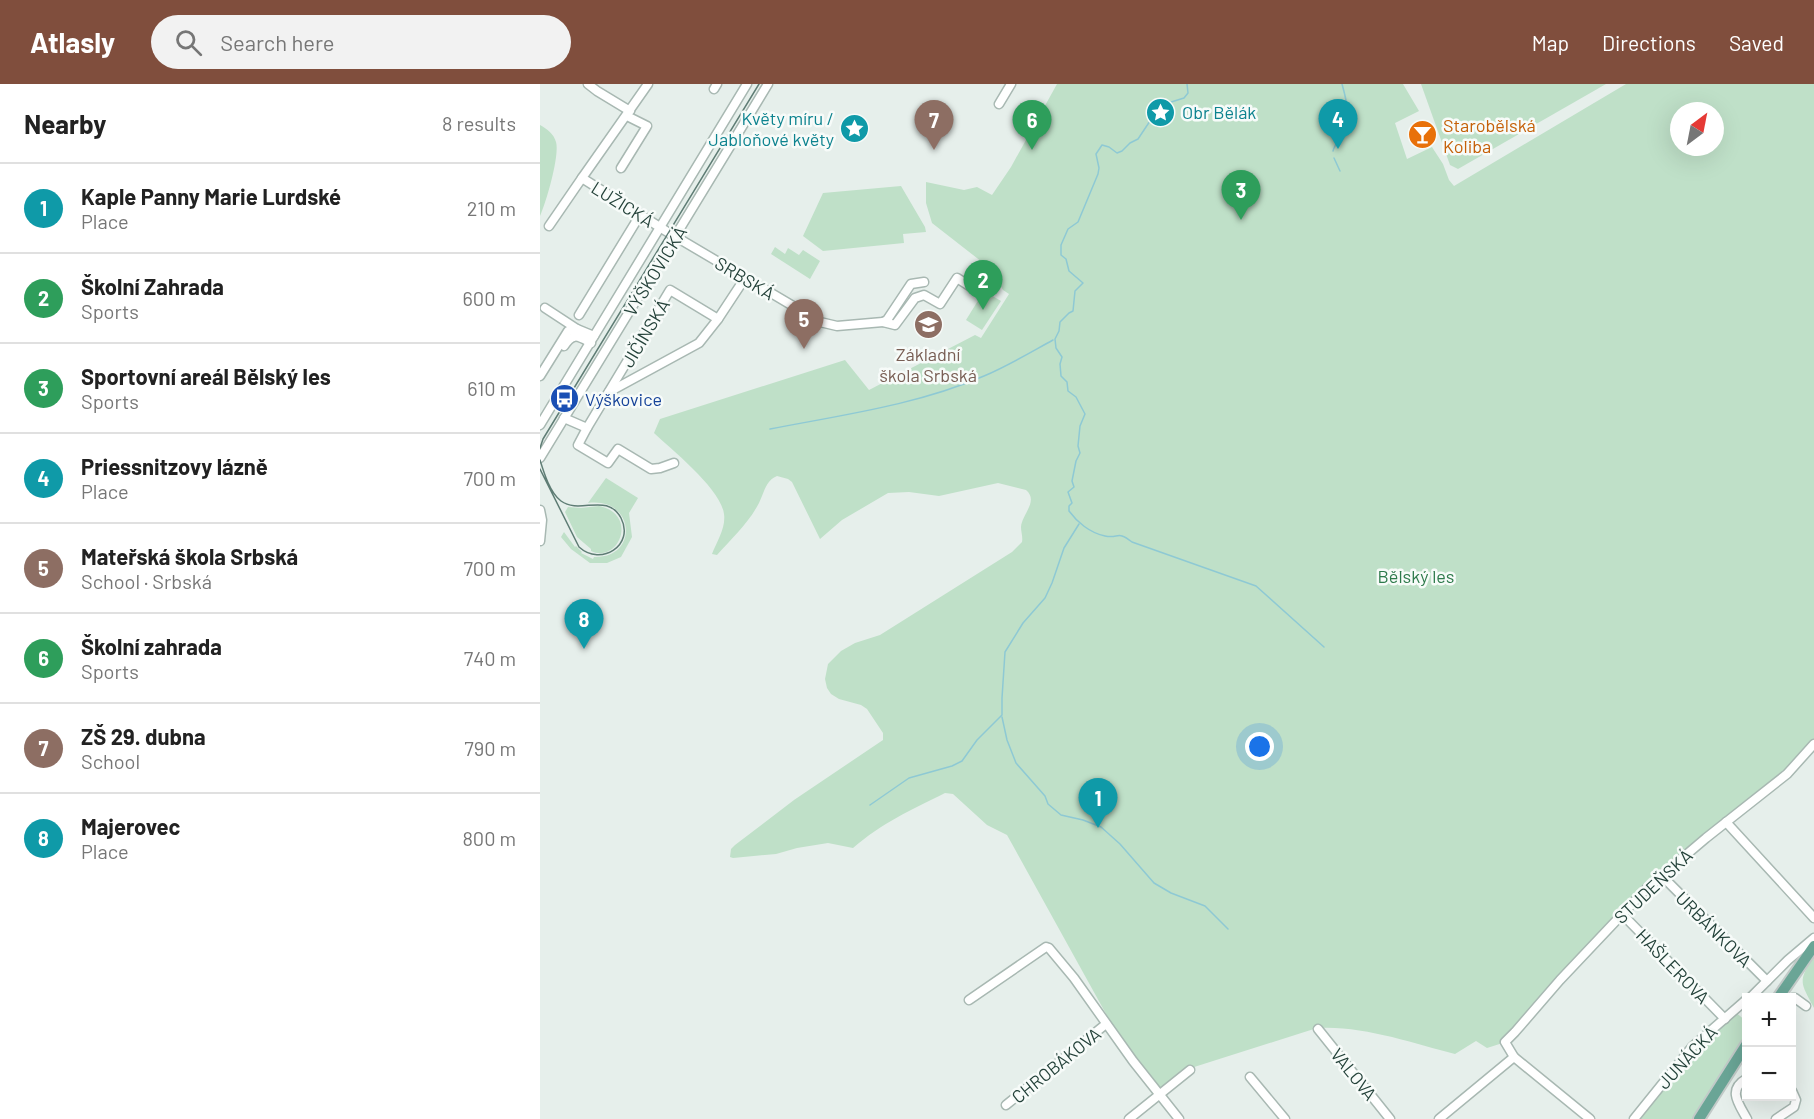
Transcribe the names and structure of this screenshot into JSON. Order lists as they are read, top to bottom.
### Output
{
  "streets": {
    "street": [
      "LUŽICKÁ",
      "VÝŠKOVICKÁ",
      "SRBSKÁ",
      "JIČÍNSKÁ",
      "STUDEŇSKÁ",
      "URBÁNKOVA",
      "HAŠLEROVA",
      "JUNÁCKÁ",
      "CHROBÁKOVA",
      "VALOVA"
    ]
  },
  "crossings": [
    ["LUŽICKÁ", "VÝŠKOVICKÁ"],
    ["LUŽICKÁ", "SRBSKÁ"],
    ["VÝŠKOVICKÁ", "SRBSKÁ"],
    ["SRBSKÁ", "JIČÍNSKÁ"],
    ["STUDEŇSKÁ", "URBÁNKOVA"],
    ["STUDEŇSKÁ", "HAŠLEROVA"],
    ["URBÁNKOVA", "JUNÁCKÁ"],
    ["HAŠLEROVA", "JUNÁCKÁ"]
  ],
  "parks": ["Bělský les"],
  "places": {
    "place": ["Obr Bělák", "Květy míru / Jabloňové květy"],
    "bar": ["Starobělská Koliba"],
    "school or university": ["Základní škola Srbská"],
    "bus stop": ["Výškovice"]
  },
  "north": "top right",
  "page": {
    "header": "Atlasly",
    "search": "Search here",
    "nav": ["Map", "Directions", "Saved"],
    "heading": ["Nearby", "8 results"],
    "pins": [
      "4",
      "6",
      "7",
      "3",
      "2",
      "5",
      "8",
      "1"
    ],
    "list": [
      {
        "mark": "1",
        "name": "Kaple Panny Marie Lurdské",
        "note": "Place",
        "value": "210 m"
      },
      {
        "mark": "2",
        "name": "Školní Zahrada",
        "note": "Sports",
        "value": "600 m"
      },
      {
        "mark": "3",
        "name": "Sportovní areál Bělský les",
        "note": "Sports",
        "value": "610 m"
      },
      {
        "mark": "4",
        "name": "Priessnitzovy lázně",
        "note": "Place",
        "value": "700 m"
      },
      {
        "mark": "5",
        "name": "Mateřská škola Srbská",
        "note": "School · Srbská",
        "value": "700 m"
      },
      {
        "mark": "6",
        "name": "Školní zahrada",
        "note": "Sports",
        "value": "740 m"
      },
      {
        "mark": "7",
        "name": "ZŠ 29. dubna",
        "note": "School",
        "value": "790 m"
      },
      {
        "mark": "8",
        "name": "Majerovec",
        "note": "Place",
        "value": "800 m"
      }
    ],
    "map_buttons": ["+", "−"]
  }
}
